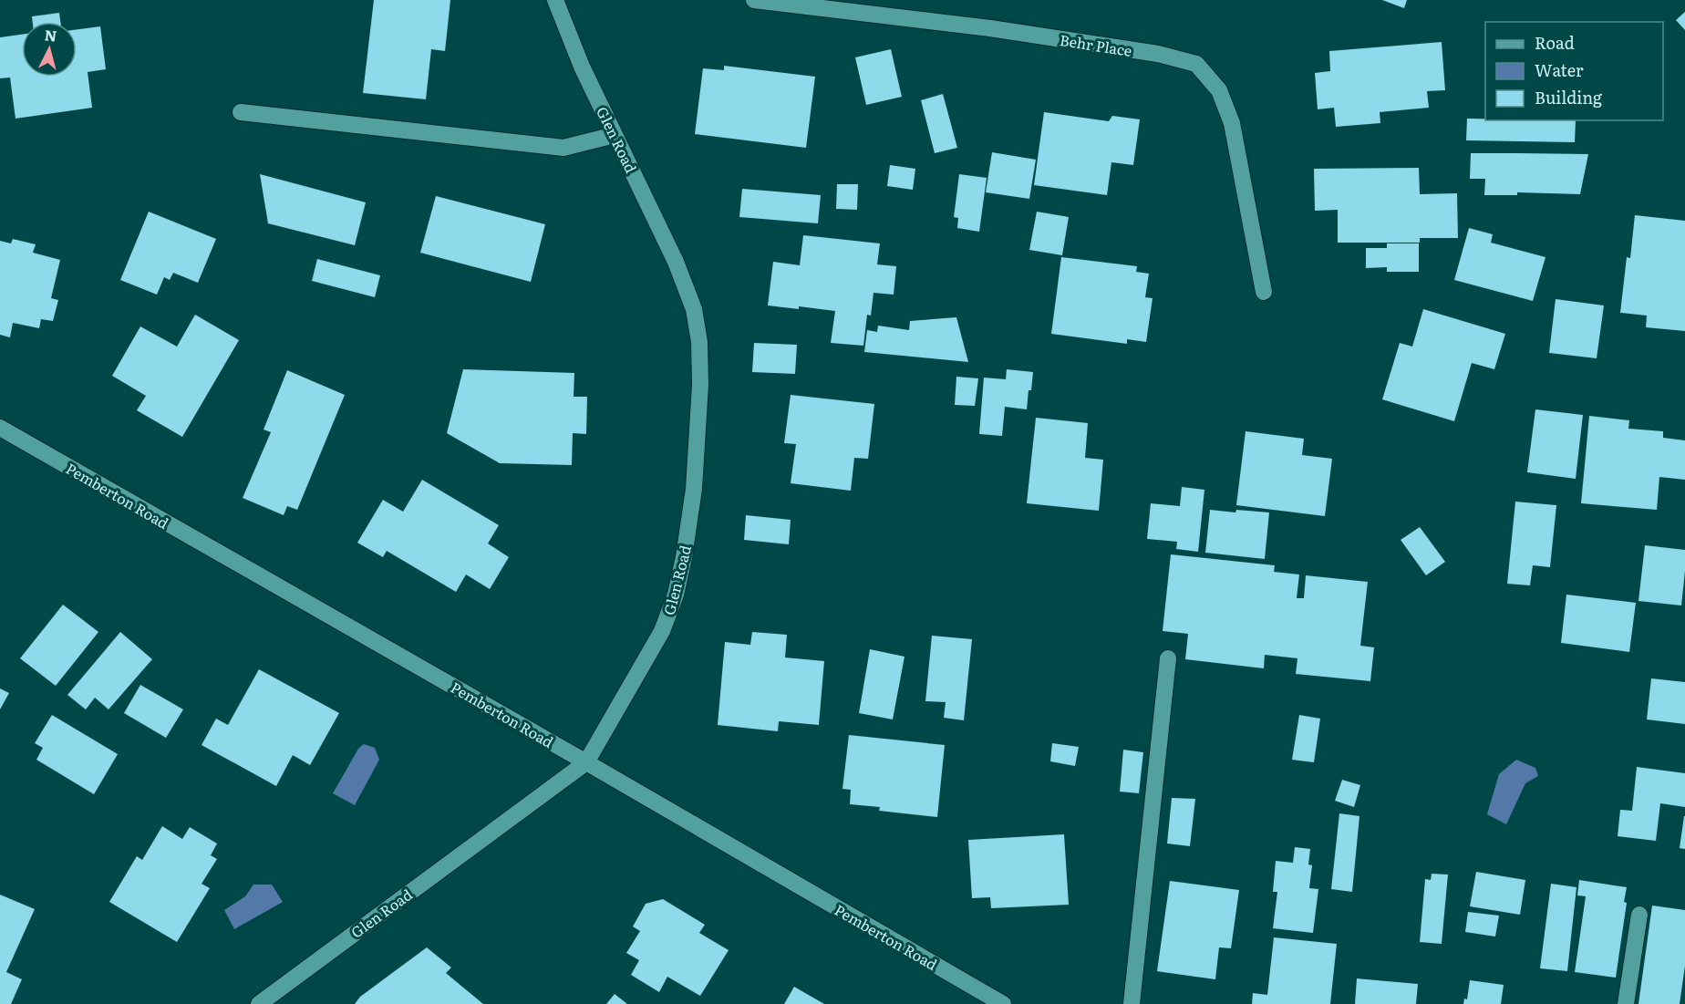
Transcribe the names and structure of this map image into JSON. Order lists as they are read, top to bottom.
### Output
{
  "streets": {
    "street": ["Behr Place", "Glen Road", "Pemberton Road"]
  },
  "crossings": [
    ["Glen Road", "Pemberton Road"]
  ],
  "legend": ["Road", "Water", "Building"],
  "north": "top"
}
